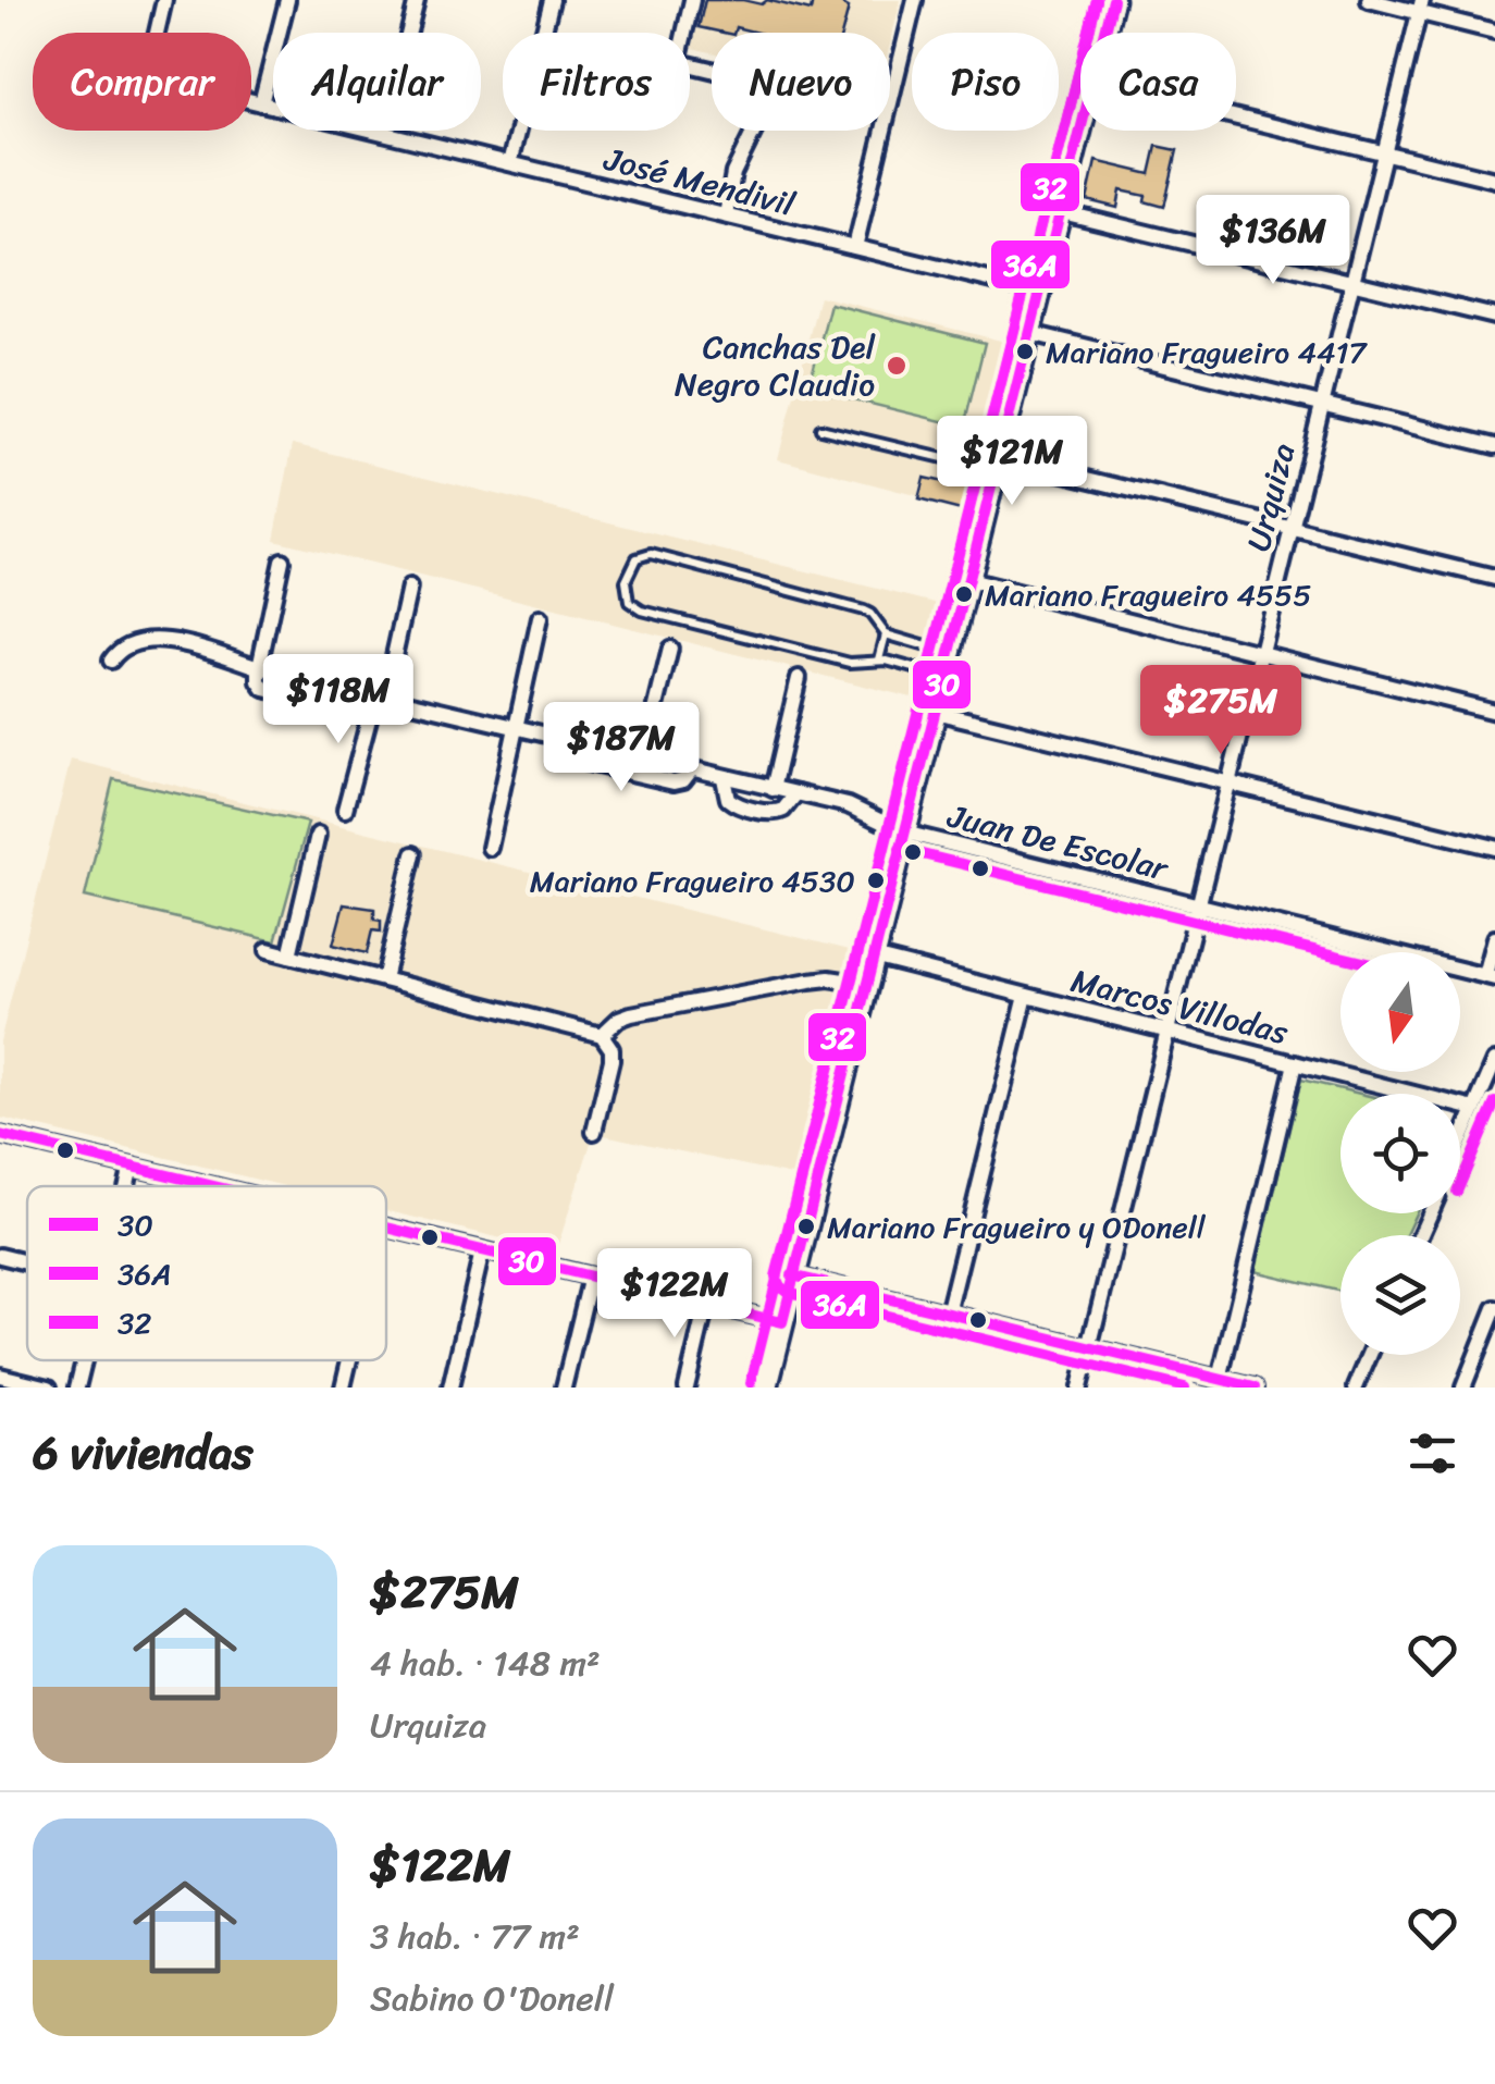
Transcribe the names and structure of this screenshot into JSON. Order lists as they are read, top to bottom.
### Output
{
  "streets": {
    "street": [
      "José Mendivil",
      "Urquiza",
      "Juan De Escolar",
      "Marcos Villodas"
    ]
  },
  "crossings": [
    ["Urquiza", "Juan De Escolar"],
    ["Urquiza", "Marcos Villodas"]
  ],
  "places": [
    "Mariano Fragueiro 4417",
    "Canchas Del Negro Claudio",
    "Mariano Fragueiro 4555",
    "Mariano Fragueiro 4530",
    "Mariano Fragueiro y ODonell"
  ],
  "lines": ["transit line 30", "transit line 36A", "transit line 32"],
  "legend": ["30", "36A", "32"],
  "north": "bottom",
  "page": {
    "chip": [
      "Comprar",
      "Alquilar",
      "Filtros",
      "Nuevo",
      "Piso",
      "Casa"
    ],
    "price": [
      "$136M",
      "$121M",
      "$118M",
      "$275M",
      "$187M",
      "$122M"
    ],
    "heading": "6 viviendas",
    "list": [
      {
        "name": "$275M",
        "note": "4 hab. · 148 m² · Urquiza"
      },
      {
        "name": "$122M",
        "note": "3 hab. · 77 m² · Sabino O'Donell"
      }
    ]
  }
}
